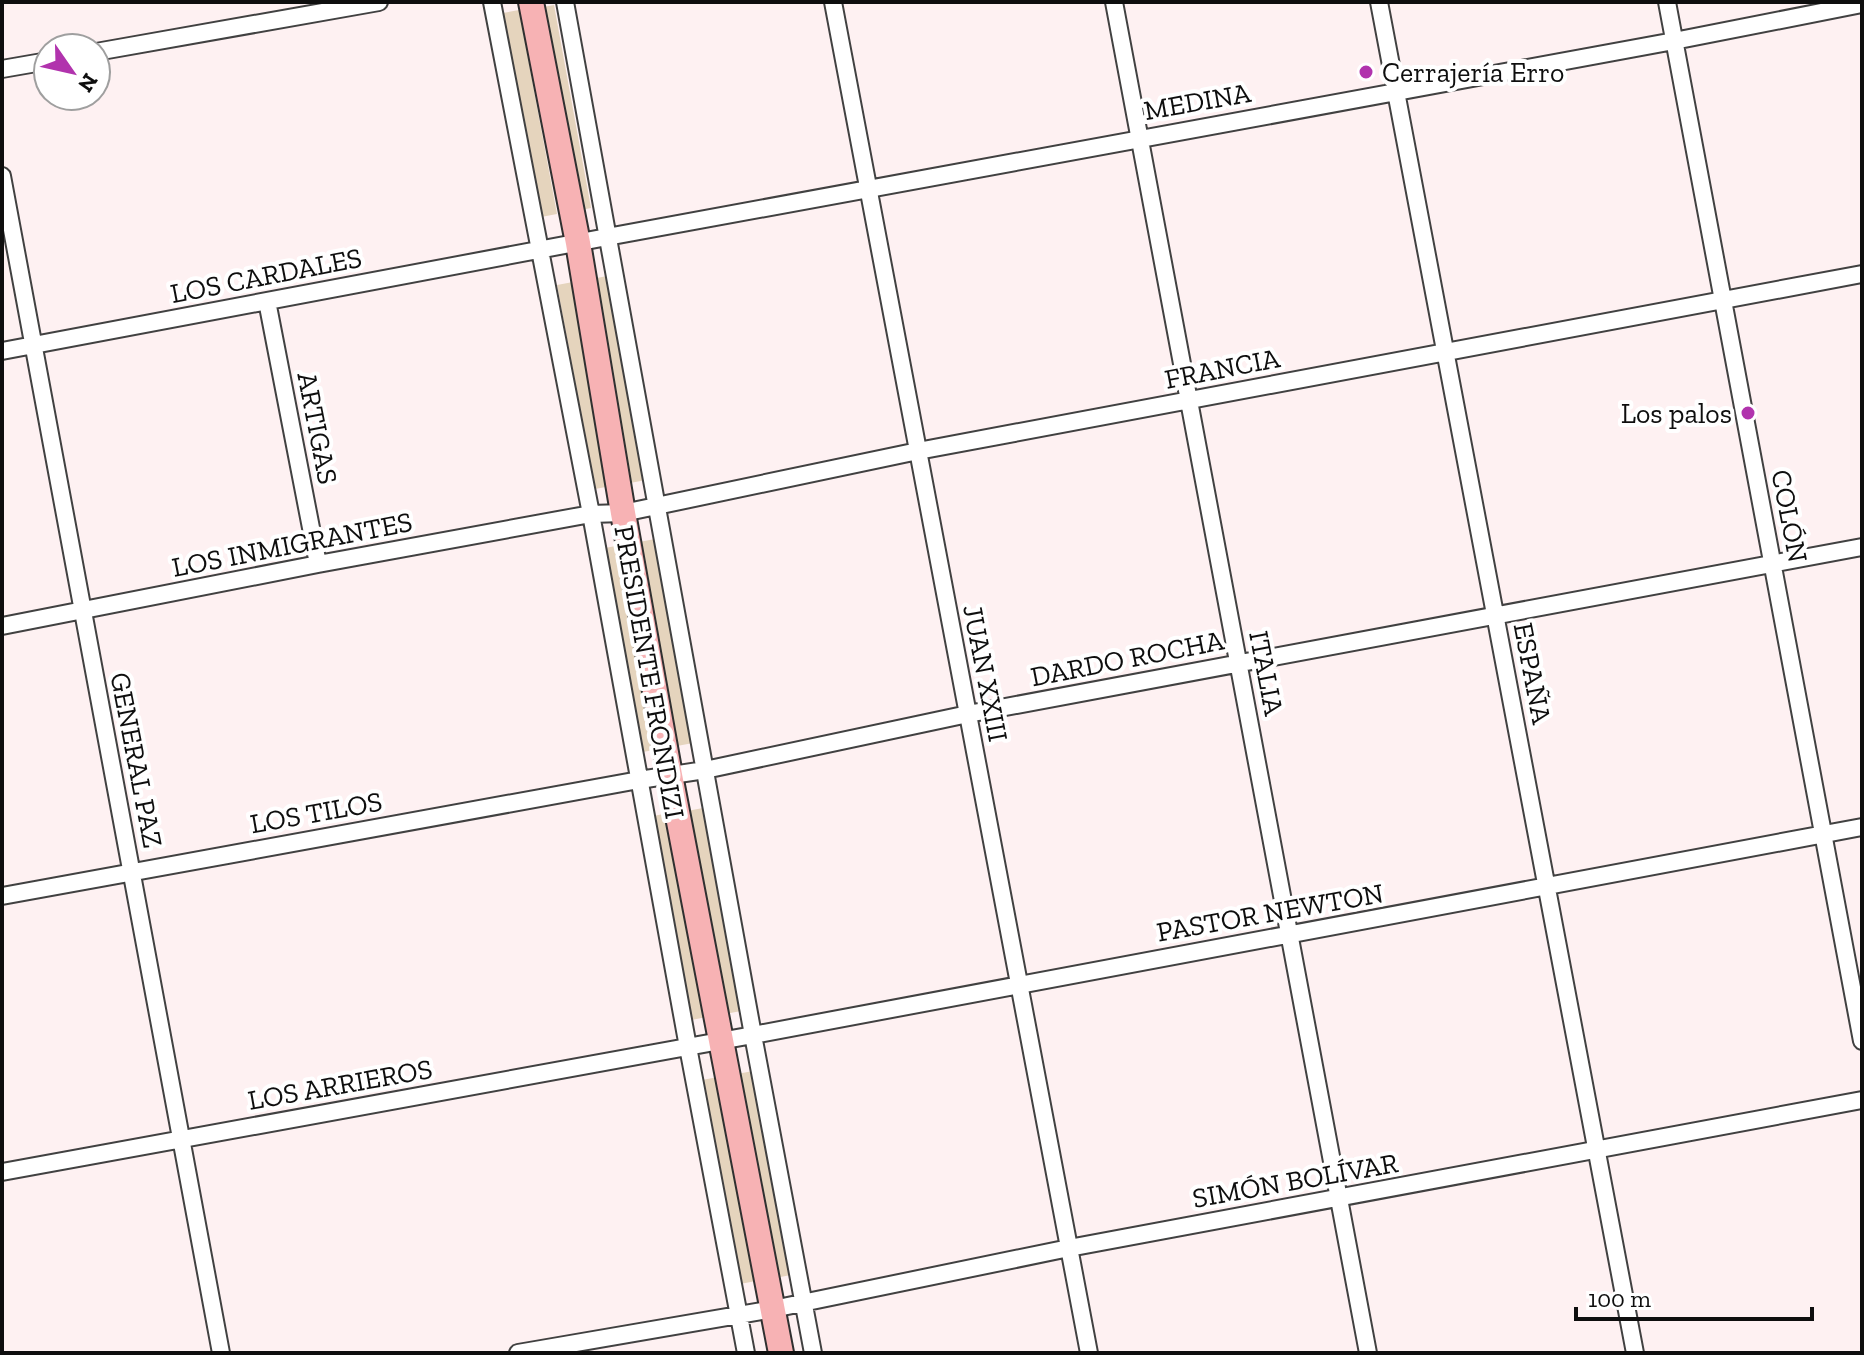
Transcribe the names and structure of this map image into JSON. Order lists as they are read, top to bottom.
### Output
{
  "streets": {
    "main road": ["PRESIDENTE FRONDIZI"],
    "street": [
      "MEDINA",
      "LOS CARDALES",
      "FRANCIA",
      "ARTIGAS",
      "COLÓN",
      "LOS INMIGRANTES",
      "DARDO ROCHA",
      "JUAN XXIII",
      "ITALIA",
      "ESPAÑA",
      "GENERAL PAZ",
      "LOS TILOS",
      "PASTOR NEWTON",
      "LOS ARRIEROS",
      "SIMÓN BOLÍVAR"
    ]
  },
  "crossings": [
    ["MEDINA", "LOS CARDALES"],
    ["MEDINA", "COLÓN"],
    ["MEDINA", "PRESIDENTE FRONDIZI"],
    ["MEDINA", "JUAN XXIII"],
    ["MEDINA", "ITALIA"],
    ["MEDINA", "ESPAÑA"],
    ["LOS CARDALES", "ARTIGAS"],
    ["LOS CARDALES", "PRESIDENTE FRONDIZI"],
    ["LOS CARDALES", "GENERAL PAZ"],
    ["FRANCIA", "COLÓN"],
    ["FRANCIA", "LOS INMIGRANTES"],
    ["FRANCIA", "PRESIDENTE FRONDIZI"],
    ["FRANCIA", "JUAN XXIII"],
    ["FRANCIA", "ITALIA"],
    ["FRANCIA", "ESPAÑA"],
    ["ARTIGAS", "LOS INMIGRANTES"],
    ["COLÓN", "DARDO ROCHA"],
    ["COLÓN", "PASTOR NEWTON"],
    ["LOS INMIGRANTES", "PRESIDENTE FRONDIZI"],
    ["LOS INMIGRANTES", "GENERAL PAZ"],
    ["DARDO ROCHA", "PRESIDENTE FRONDIZI"],
    ["DARDO ROCHA", "JUAN XXIII"],
    ["DARDO ROCHA", "ITALIA"],
    ["DARDO ROCHA", "ESPAÑA"],
    ["DARDO ROCHA", "LOS TILOS"],
    ["PRESIDENTE FRONDIZI", "LOS TILOS"],
    ["PRESIDENTE FRONDIZI", "PASTOR NEWTON"],
    ["PRESIDENTE FRONDIZI", "LOS ARRIEROS"],
    ["PRESIDENTE FRONDIZI", "SIMÓN BOLÍVAR"],
    ["JUAN XXIII", "PASTOR NEWTON"],
    ["JUAN XXIII", "SIMÓN BOLÍVAR"],
    ["ITALIA", "PASTOR NEWTON"],
    ["ITALIA", "SIMÓN BOLÍVAR"],
    ["ESPAÑA", "PASTOR NEWTON"],
    ["ESPAÑA", "SIMÓN BOLÍVAR"],
    ["GENERAL PAZ", "LOS TILOS"],
    ["GENERAL PAZ", "LOS ARRIEROS"],
    ["PASTOR NEWTON", "LOS ARRIEROS"]
  ],
  "places": ["Cerrajería Erro", "Los palos"],
  "scale_bar": "100 m",
  "north": "bottom right"
}
